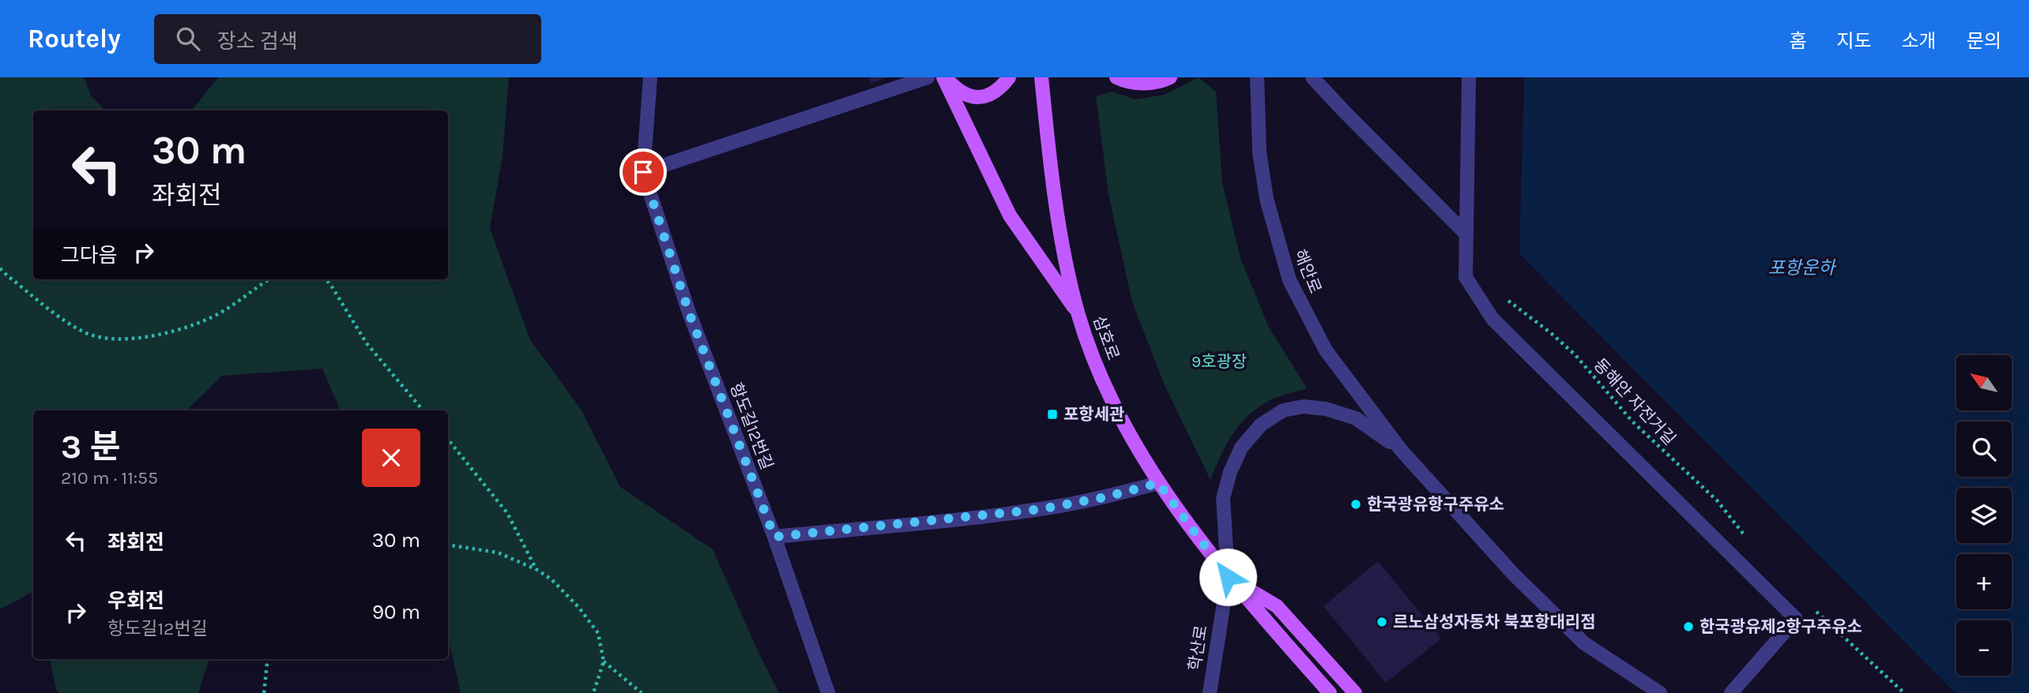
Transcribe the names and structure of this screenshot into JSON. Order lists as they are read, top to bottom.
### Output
{
  "streets": {
    "main road": ["삼호로"],
    "street": ["해안로", "항도길12번길", "학산로"],
    "path": ["동해안 자전거길"]
  },
  "crossings": [
    ["해안로", "학산로"],
    ["삼호로", "학산로"]
  ],
  "water": ["포항운하"],
  "parks": ["9호광장"],
  "places": {
    "transit": ["포항세관"],
    "other": ["한국광유항구주유소", "르노삼성자동차 북포항대리점", "한국광유제2항구주유소"]
  },
  "north": "top left",
  "page": {
    "header": "Routely",
    "search": "장소 검색",
    "nav": [
      "홈",
      "지도",
      "소개",
      "문의"
    ],
    "turn": ["30 m", "좌회전"],
    "then": "그다음",
    "map_buttons": ["+", "−"],
    "heading": ["3 분", "210 m · 11:55"],
    "list": [
      {
        "name": "좌회전",
        "value": "30 m"
      },
      {
        "name": "우회전",
        "note": "항도길12번길",
        "value": "90 m"
      }
    ]
  }
}
